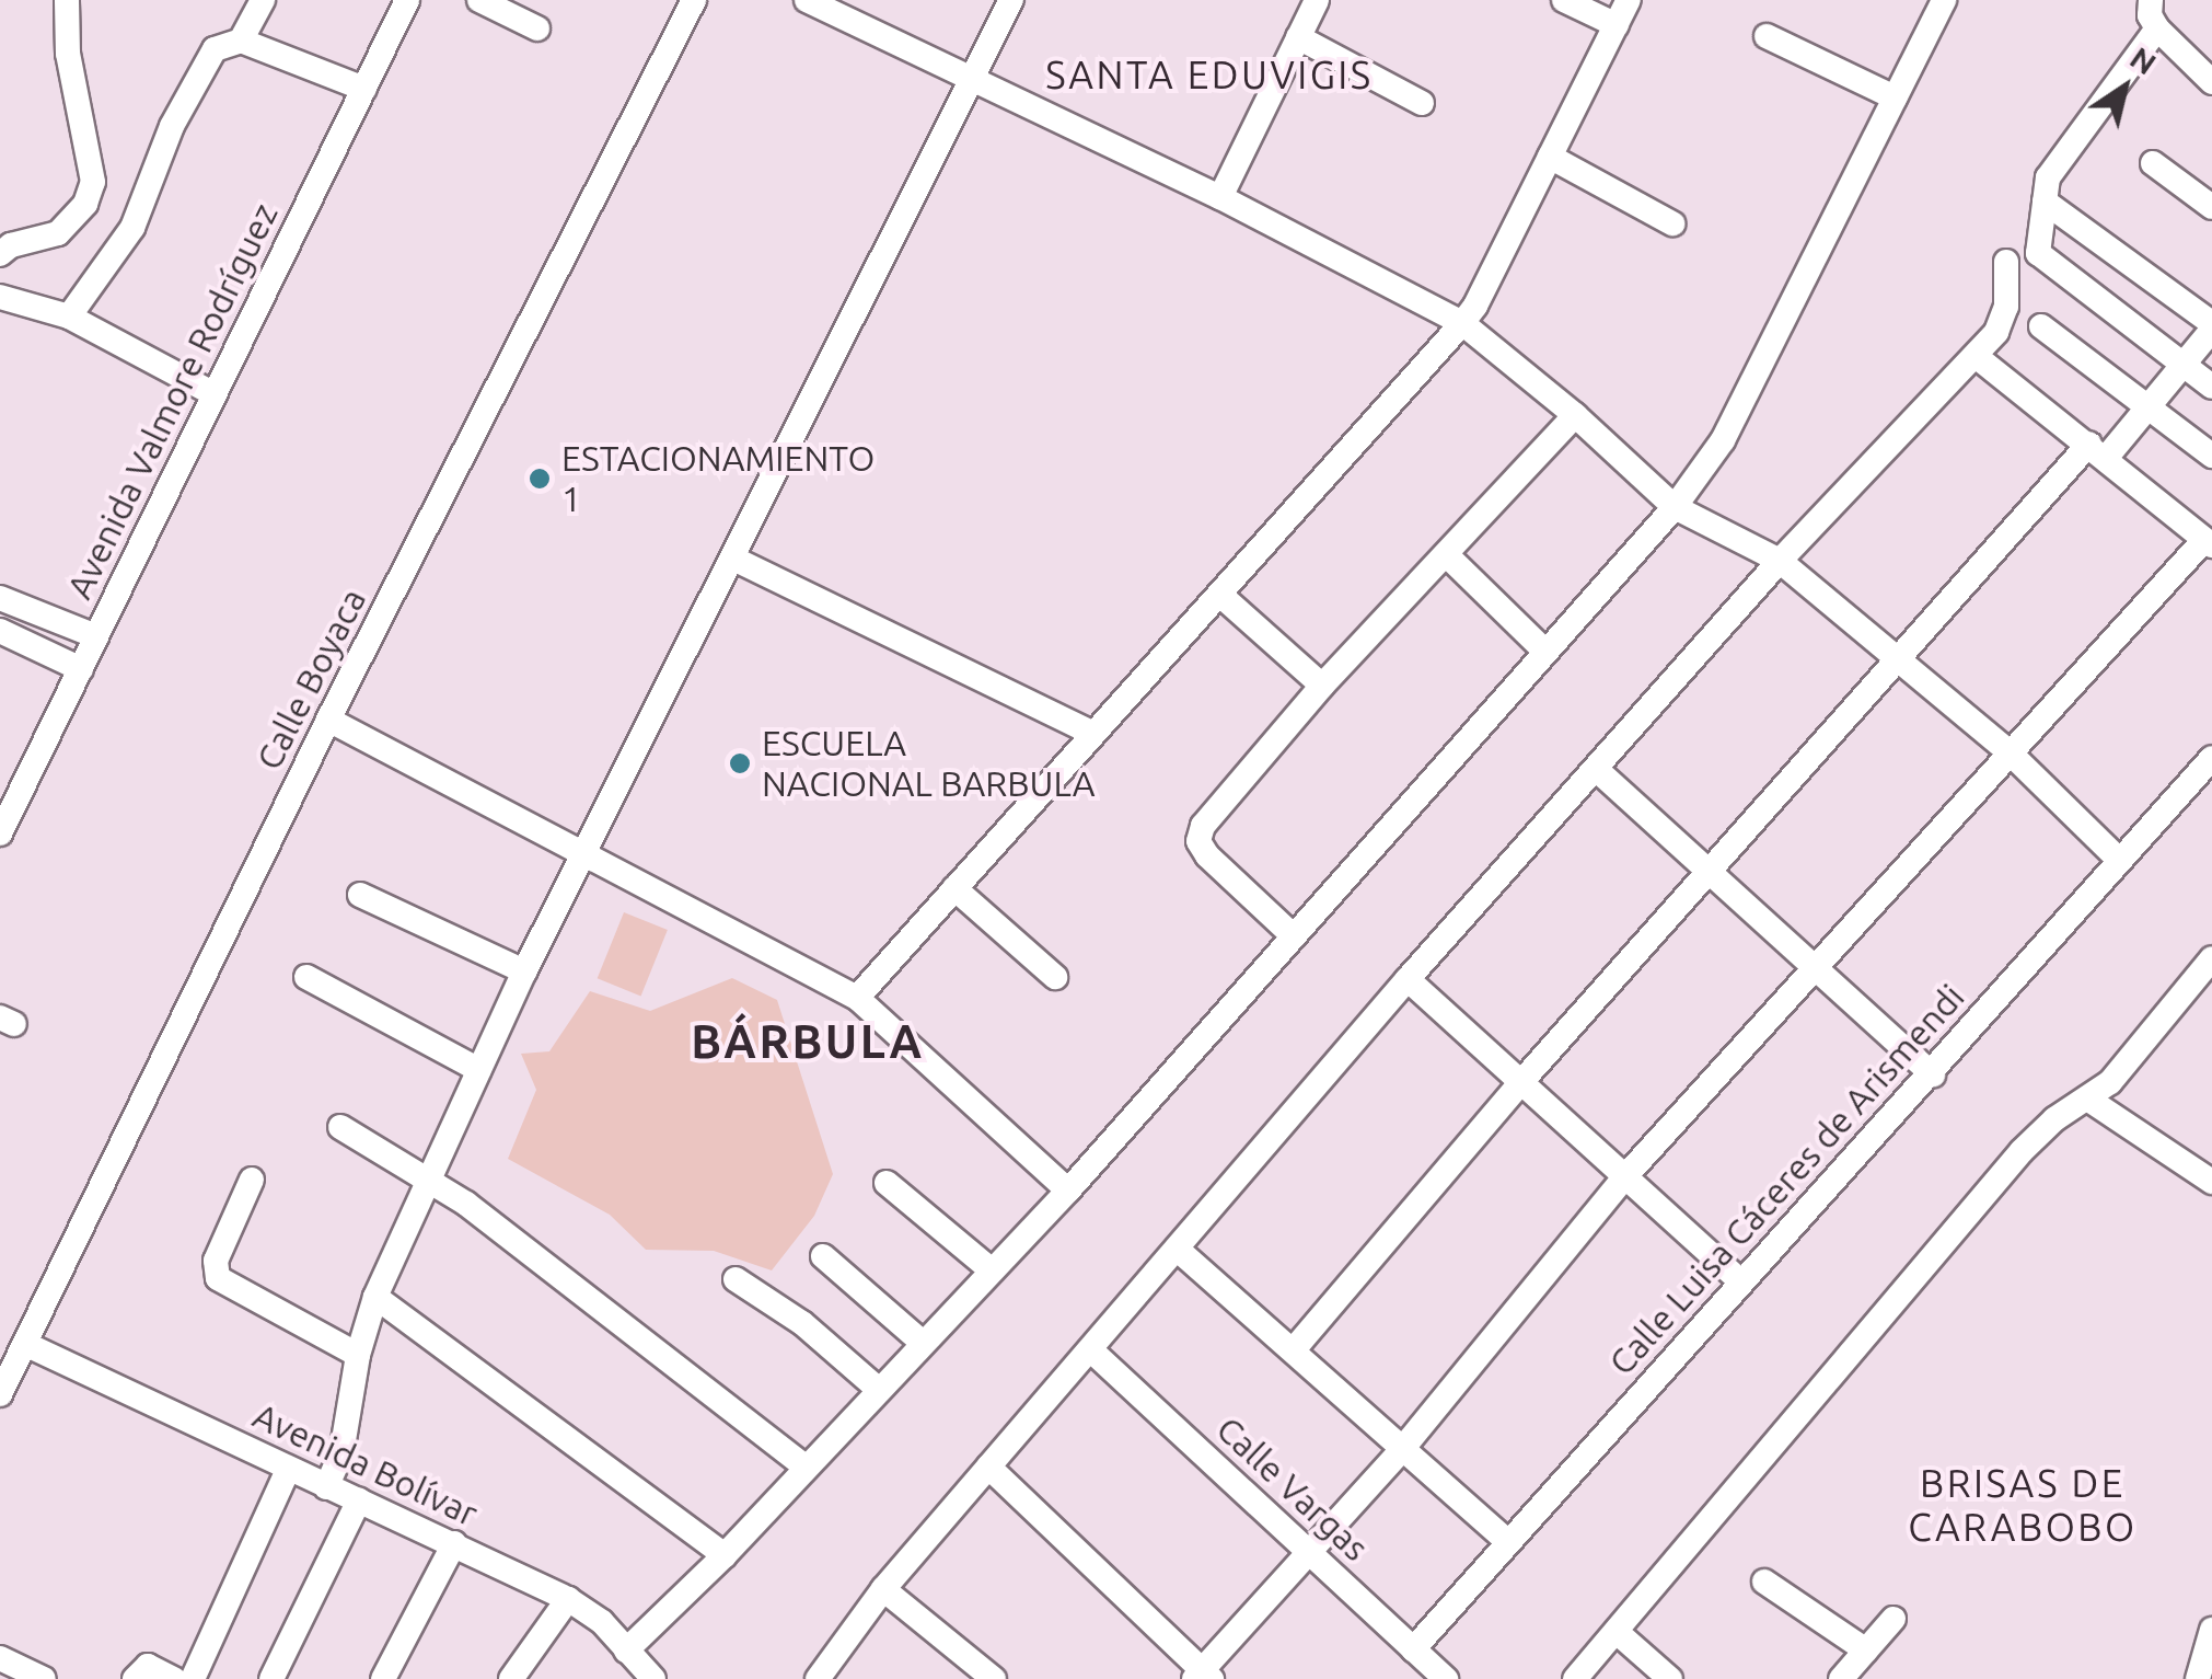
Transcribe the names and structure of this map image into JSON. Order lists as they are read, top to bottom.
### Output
{
  "streets": {
    "street": [
      "Avenida Valmore Rodríguez",
      "Calle Boyaca",
      "Calle Luisa Cáceres de Arismendi",
      "Avenida Bolívar",
      "Calle Vargas"
    ]
  },
  "crossings": [
    ["Calle Boyaca", "Avenida Bolívar"],
    ["Calle Luisa Cáceres de Arismendi", "Calle Vargas"]
  ],
  "districts": ["SANTA EDUVIGIS", "BÁRBULA", "BRISAS DE CARABOBO"],
  "places": ["ESTACIONAMIENTO 1", "ESCUELA NACIONAL BARBULA"],
  "north": "top right"
}
